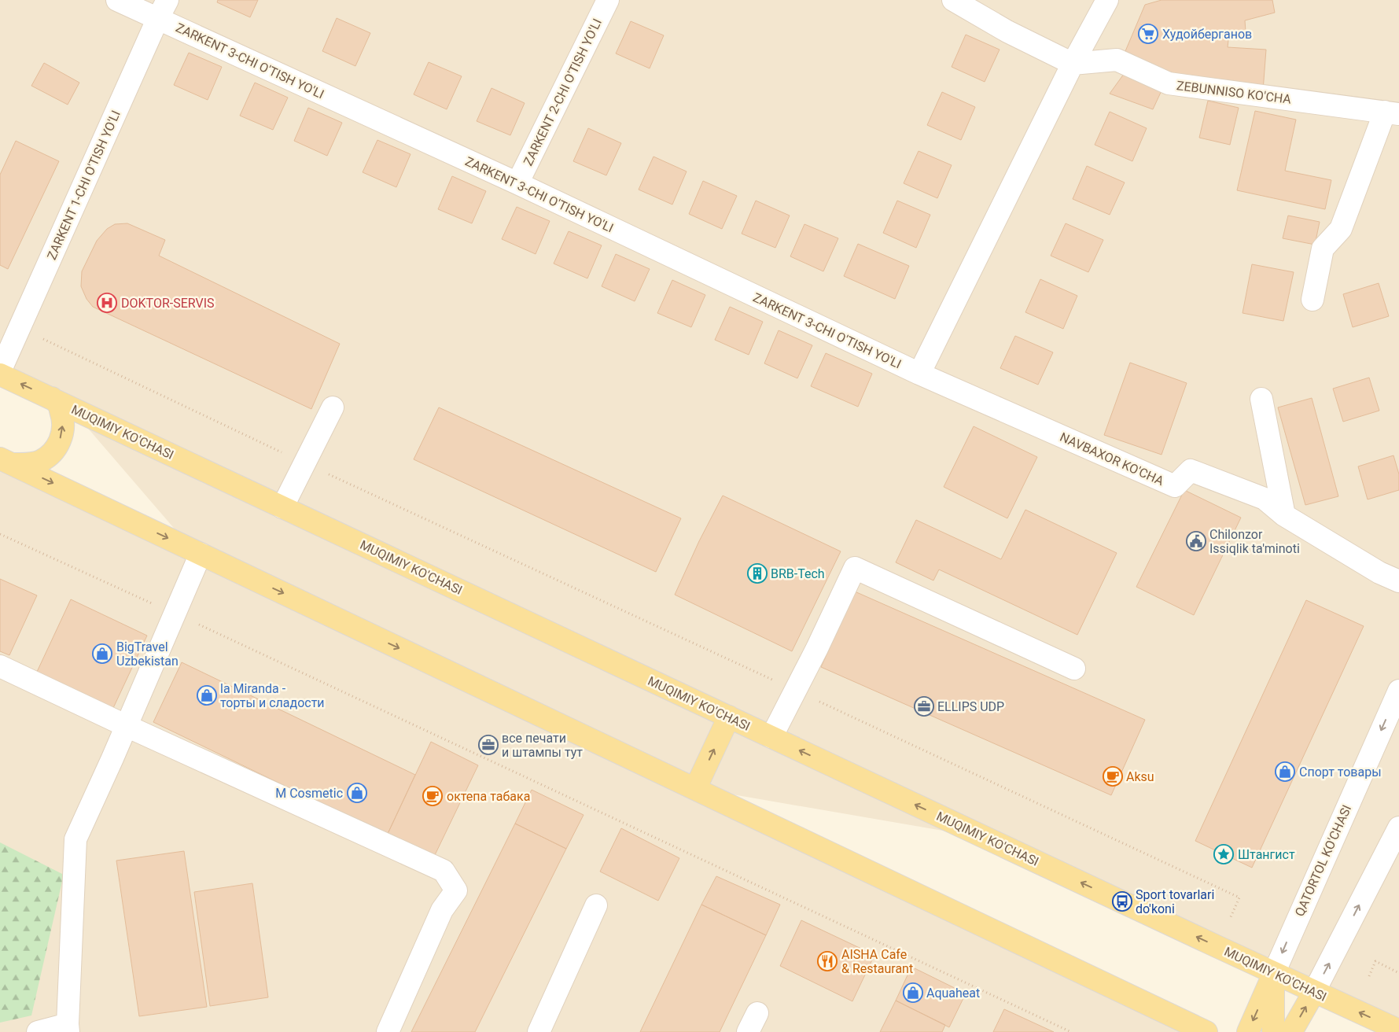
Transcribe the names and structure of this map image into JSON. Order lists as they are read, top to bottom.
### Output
{
  "streets": {
    "main road": ["MUQIMIY KO'CHASI", "QATORTOL KO'CHASI"],
    "street": [
      "ZARKENT 3-CHI O'TISH YO'LI",
      "ZARKENT 2-CHI O'TISH YO'LI",
      "ZEBUNNISO KO'CHA",
      "ZARKENT 1-CHI O'TISH YO'LI",
      "NAVBAXOR KO'CHA"
    ]
  },
  "crossings": [
    ["ZARKENT 3-CHI O'TISH YO'LI", "ZARKENT 2-CHI O'TISH YO'LI"],
    ["ZARKENT 3-CHI O'TISH YO'LI", "ZARKENT 1-CHI O'TISH YO'LI"],
    ["ZARKENT 3-CHI O'TISH YO'LI", "NAVBAXOR KO'CHA"],
    ["MUQIMIY KO'CHASI", "QATORTOL KO'CHASI"]
  ],
  "places": {
    "supermarket": ["Худойберганов"],
    "hospital": ["DOKTOR-SERVIS"],
    "public building": ["Chilonzor Issiqlik ta'minoti"],
    "building": ["BRB-Tech"],
    "shop": [
      "BigTravel Uzbekistan",
      "la Miranda - торты и сладости",
      "Спорт товары",
      "M Cosmetic",
      "Aquaheat"
    ],
    "office": ["ELLIPS UDP", "все печати и штампы тут"],
    "cafe": ["Aksu", "октепа табака"],
    "place": ["Штангист"],
    "bus stop": ["Sport tovarlari do'koni"],
    "restaurant": ["AISHA Cafe & Restaurant"]
  }
}
